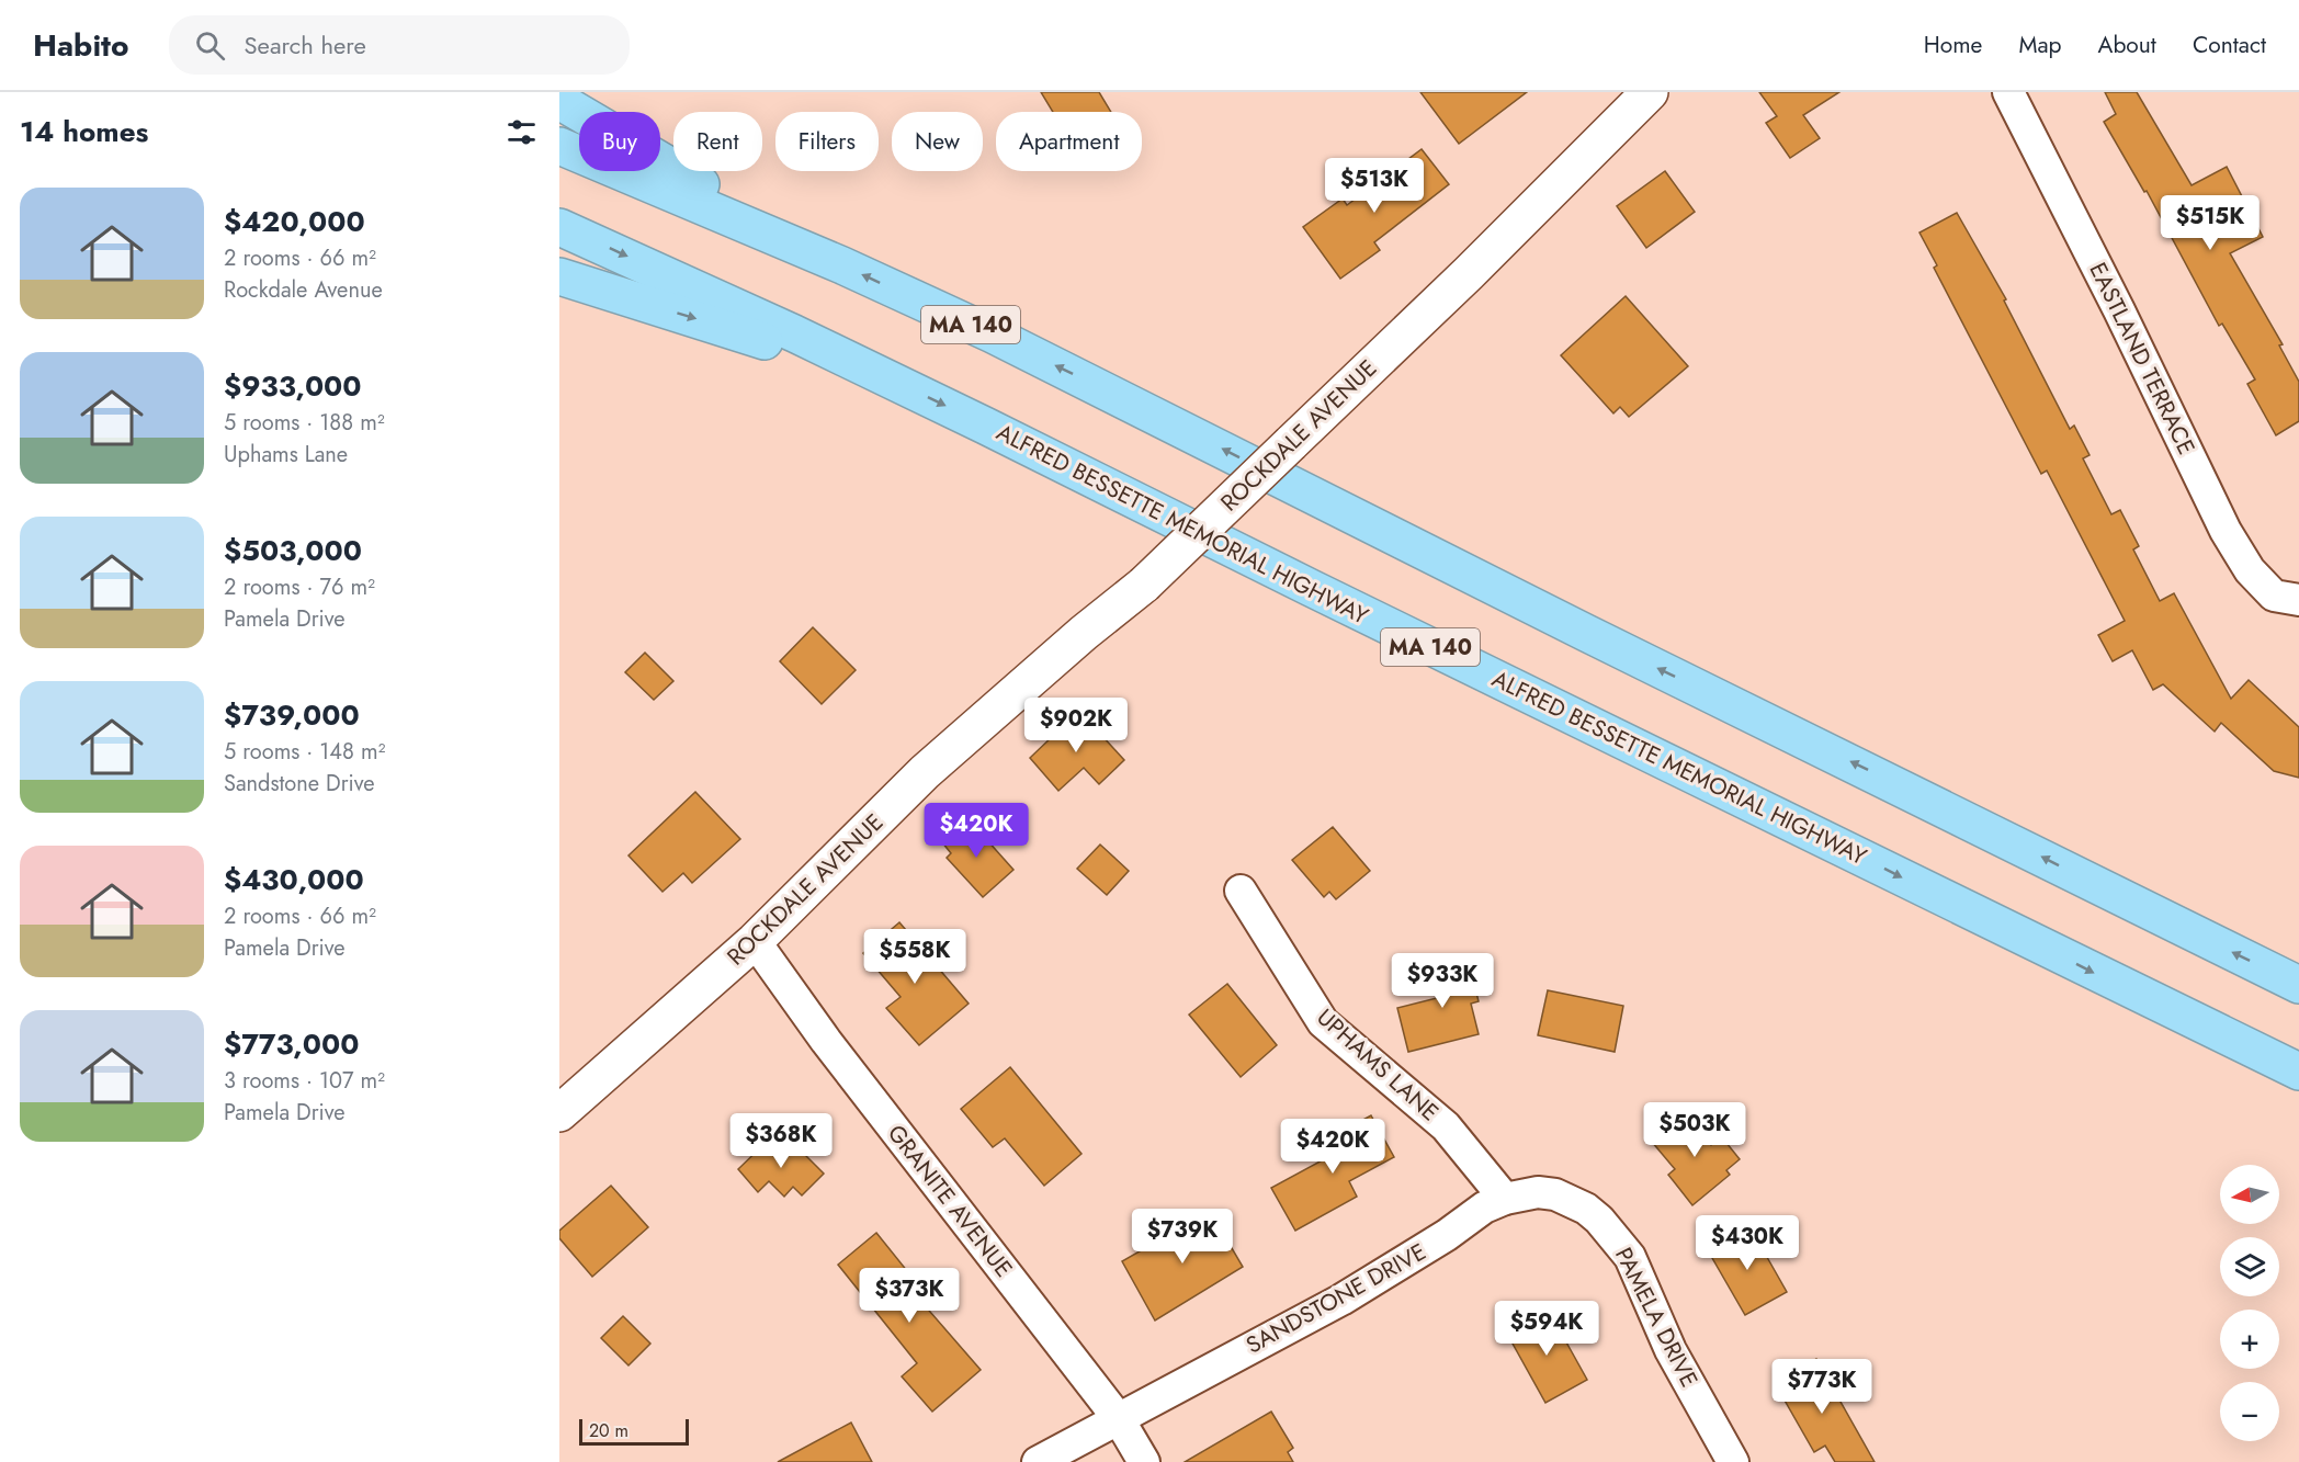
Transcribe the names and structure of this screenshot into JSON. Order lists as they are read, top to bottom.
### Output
{
  "streets": {
    "highway": ["MA 140", "ALFRED BESSETTE MEMORIAL HIGHWAY"],
    "main road": ["ROCKDALE AVENUE"],
    "street": [
      "EASTLAND TERRACE",
      "UPHAMS LANE",
      "GRANITE AVENUE",
      "SANDSTONE DRIVE",
      "PAMELA DRIVE"
    ]
  },
  "crossings": [
    ["ROCKDALE AVENUE", "GRANITE AVENUE"],
    ["UPHAMS LANE", "SANDSTONE DRIVE"],
    ["GRANITE AVENUE", "SANDSTONE DRIVE"],
    ["SANDSTONE DRIVE", "PAMELA DRIVE"]
  ],
  "scale_bar": "20 m",
  "north": "left",
  "page": {
    "header": "Habito",
    "search": "Search here",
    "nav": [
      "Home",
      "Map",
      "About",
      "Contact"
    ],
    "heading": "14 homes",
    "chip": [
      "Buy",
      "Rent",
      "Filters",
      "New",
      "Apartment"
    ],
    "price": [
      "$513K",
      "$515K",
      "$902K",
      "$420K",
      "$558K",
      "$933K",
      "$503K",
      "$368K",
      "$420K",
      "$739K",
      "$430K",
      "$373K",
      "$594K",
      "$773K"
    ],
    "list": [
      {
        "name": "$420,000",
        "note": "2 rooms · 66 m² · Rockdale Avenue"
      },
      {
        "name": "$933,000",
        "note": "5 rooms · 188 m² · Uphams Lane"
      },
      {
        "name": "$503,000",
        "note": "2 rooms · 76 m² · Pamela Drive"
      },
      {
        "name": "$739,000",
        "note": "5 rooms · 148 m² · Sandstone Drive"
      },
      {
        "name": "$430,000",
        "note": "2 rooms · 66 m² · Pamela Drive"
      },
      {
        "name": "$773,000",
        "note": "3 rooms · 107 m² · Pamela Drive"
      }
    ],
    "map_buttons": ["+", "−"],
    "scale": "20 m"
  }
}
